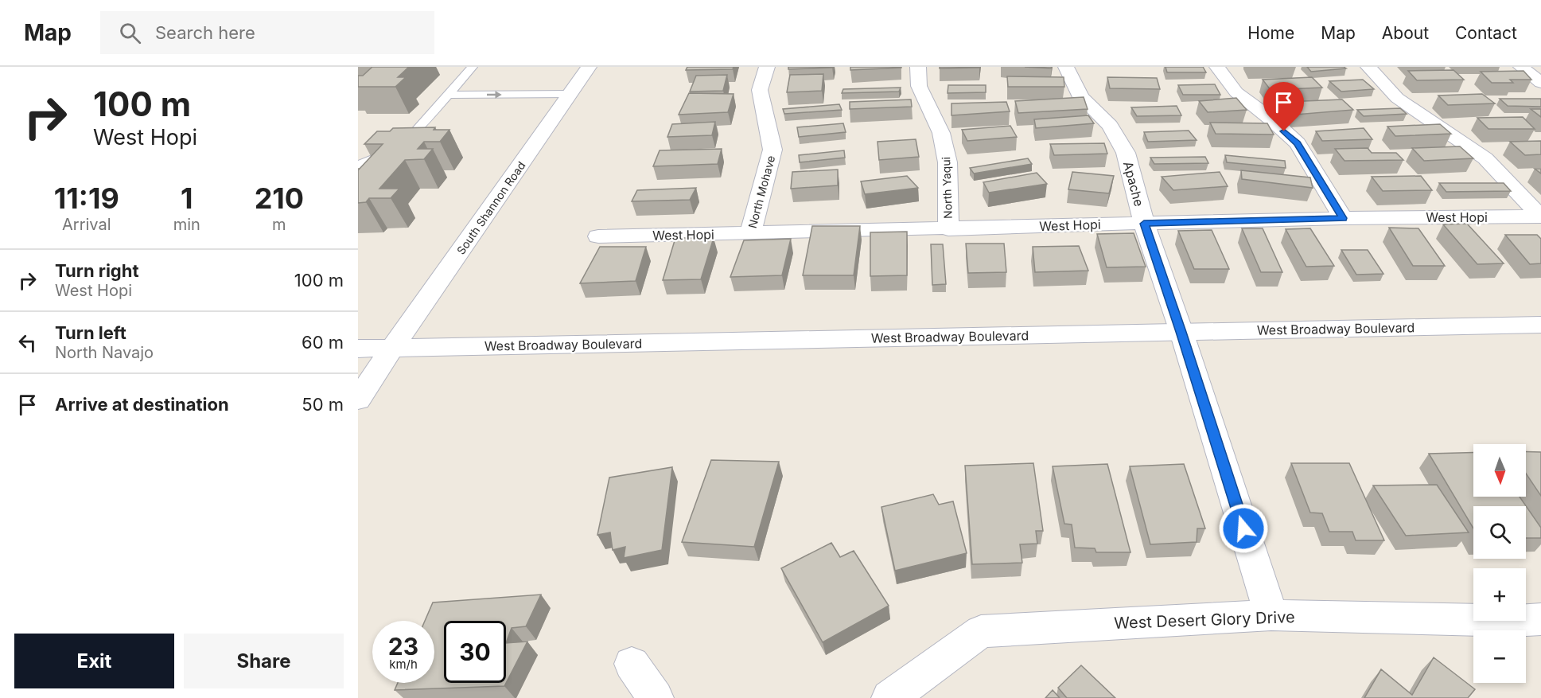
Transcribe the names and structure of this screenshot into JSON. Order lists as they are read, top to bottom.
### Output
{
  "streets": {
    "street": [
      "Apache",
      "North Yaqui",
      "North Mohave",
      "South Shannon Road",
      "West Hopi",
      "West Broadway Boulevard",
      "West Desert Glory Drive"
    ]
  },
  "crossings": [
    ["Apache", "West Hopi"],
    ["Apache", "West Broadway Boulevard"],
    ["Apache", "West Desert Glory Drive"],
    ["North Yaqui", "West Hopi"],
    ["North Mohave", "West Hopi"],
    ["South Shannon Road", "West Broadway Boulevard"]
  ],
  "north": "bottom",
  "page": {
    "header": "Map",
    "search": "Search here",
    "nav": [
      "Home",
      "Map",
      "About",
      "Contact"
    ],
    "turn": ["100 m", "West Hopi"],
    "eta": [
      "11:19",
      "Arrival",
      "1",
      "min",
      "210",
      "m"
    ],
    "list": [
      {
        "name": "Turn right",
        "note": "West Hopi",
        "value": "100 m"
      },
      {
        "name": "Turn left",
        "note": "North Navajo",
        "value": "60 m"
      },
      {
        "name": "Arrive at destination",
        "value": "50 m"
      }
    ],
    "map_buttons": ["+", "−"],
    "speed": "23 km/h",
    "limit": "30",
    "buttons": ["Exit", "Share"]
  }
}
